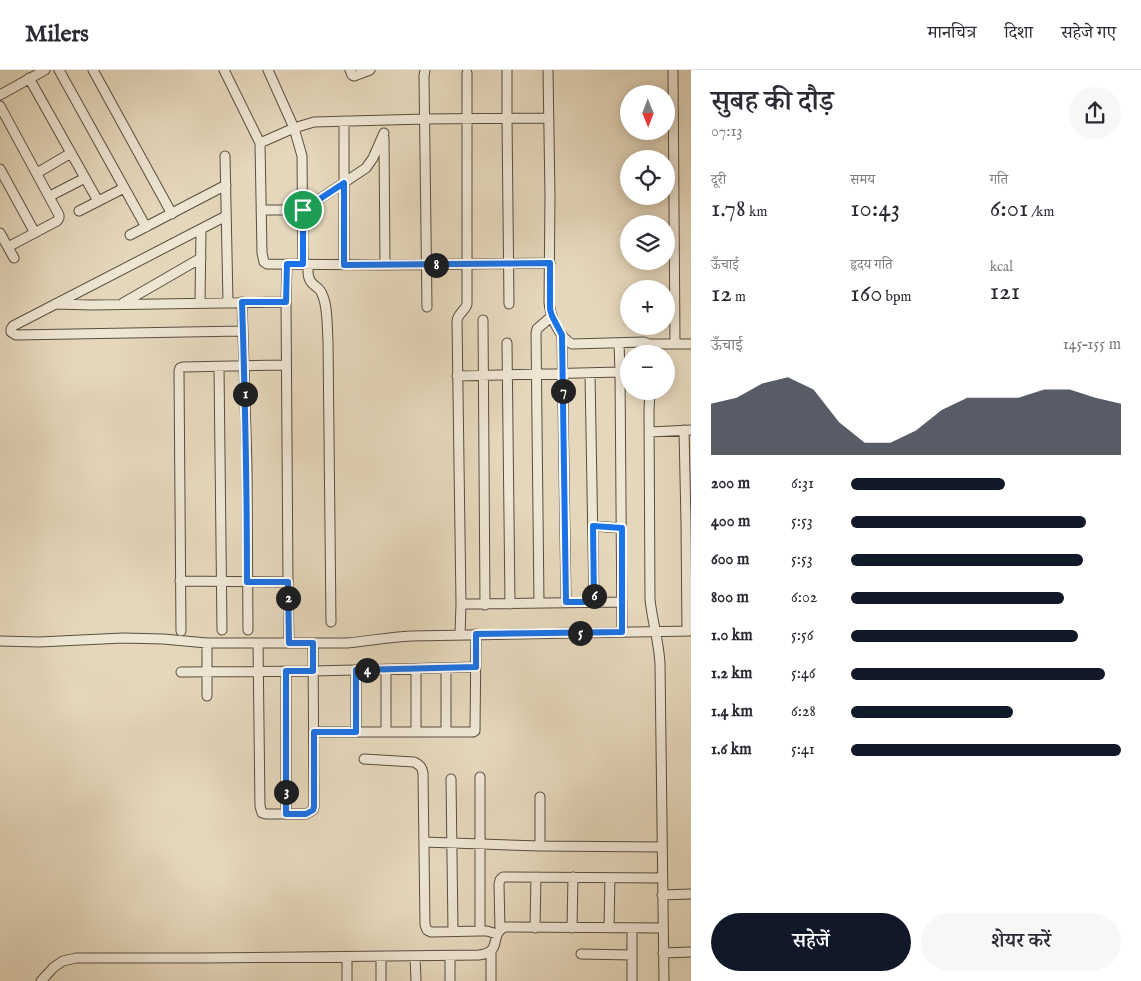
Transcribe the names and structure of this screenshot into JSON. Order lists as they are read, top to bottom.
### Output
{
  "north": "bottom",
  "page": {
    "header": "Milers",
    "nav": ["मानचित्र", "दिशा", "सहेजे गए"],
    "heading": ["सुबह की दौड़", "07:13"],
    "map_buttons": ["+", "−"],
    "stats": [
      ["दूरी", "1.78 km"],
      ["समय", "10:43"],
      ["गति", "6:01 /km"],
      ["ऊँचाई", "12 m"],
      ["हृदय गति", "160 bpm"],
      ["kcal", "121"]
    ],
    "pins": [
      "8",
      "7",
      "1",
      "6",
      "2",
      "5",
      "4",
      "3"
    ],
    "chart": ["ऊँचाई", "145–155 m"],
    "list": [
      {
        "name": "200 m",
        "note": "6:31"
      },
      {
        "name": "400 m",
        "note": "5:53"
      },
      {
        "name": "600 m",
        "note": "5:53"
      },
      {
        "name": "800 m",
        "note": "6:02"
      },
      {
        "name": "1.0 km",
        "note": "5:56"
      },
      {
        "name": "1.2 km",
        "note": "5:46"
      },
      {
        "name": "1.4 km",
        "note": "6:28"
      },
      {
        "name": "1.6 km",
        "note": "5:41"
      }
    ],
    "buttons": ["सहेजें", "शेयर करें"]
  }
}
